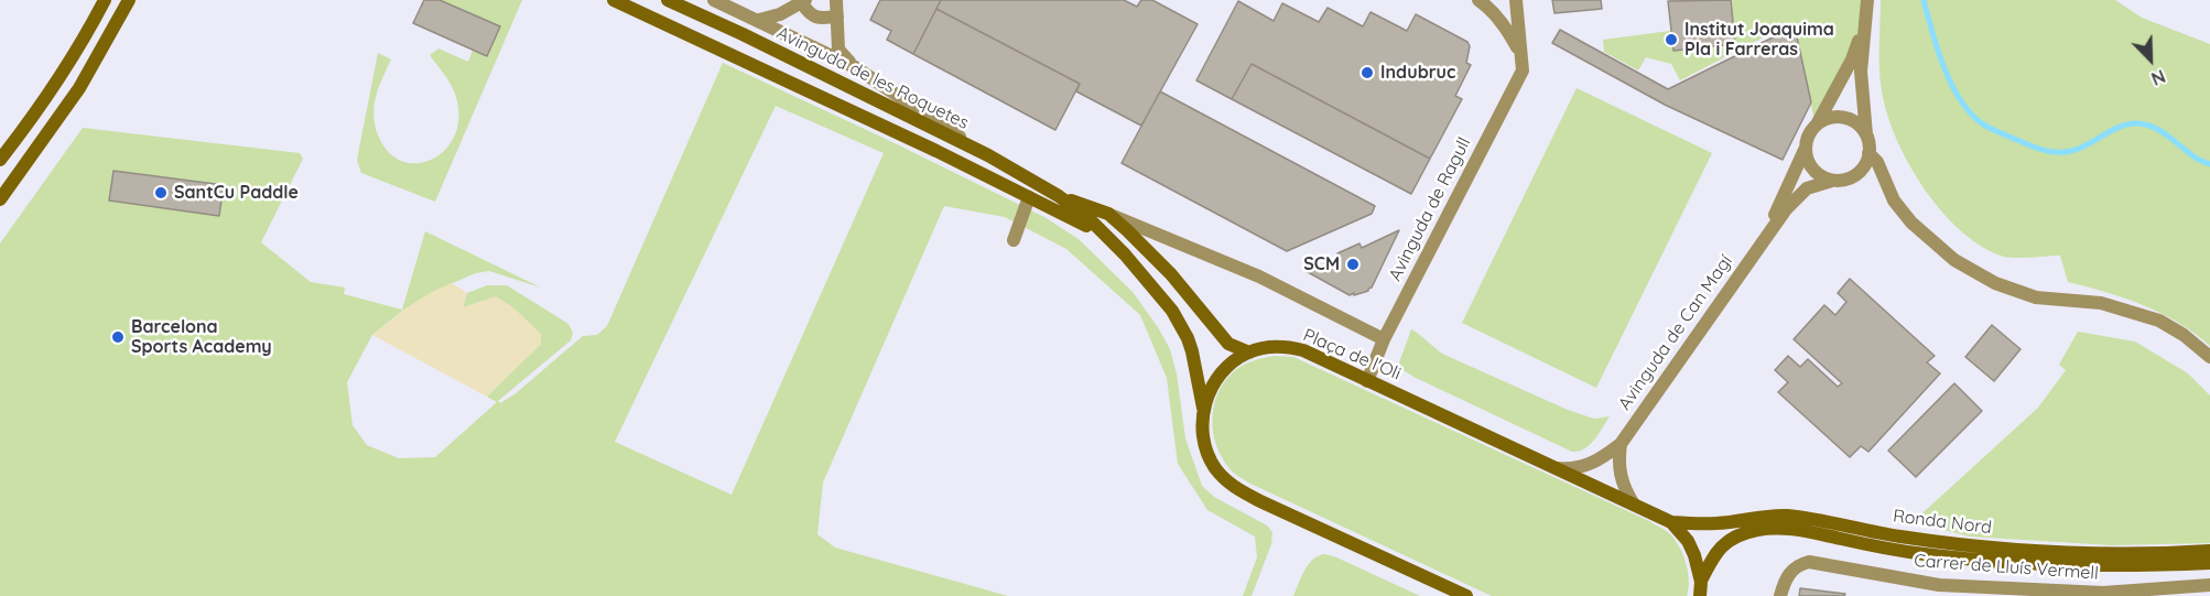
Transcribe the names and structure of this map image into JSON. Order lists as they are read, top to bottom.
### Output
{
  "streets": {
    "main road": ["Avinguda de les Roquetes", "Plaça de l'Oli", "Ronda Nord"],
    "street": ["Avinguda de Ragull", "Avinguda de Can Magí", "Carrer de Lluís Vermell"]
  },
  "crossings": [
    ["Avinguda de les Roquetes", "Avinguda de Ragull"],
    ["Avinguda de les Roquetes", "Plaça de l'Oli"],
    ["Avinguda de Ragull", "Plaça de l'Oli"],
    ["Avinguda de Can Magí", "Plaça de l'Oli"],
    ["Plaça de l'Oli", "Ronda Nord"]
  ],
  "places": [
    "Institut Joaquima Pla i Farreras",
    "Indubruc",
    "SantCu Paddle",
    "SCM",
    "Barcelona Sports Academy"
  ],
  "north": "bottom right"
}
